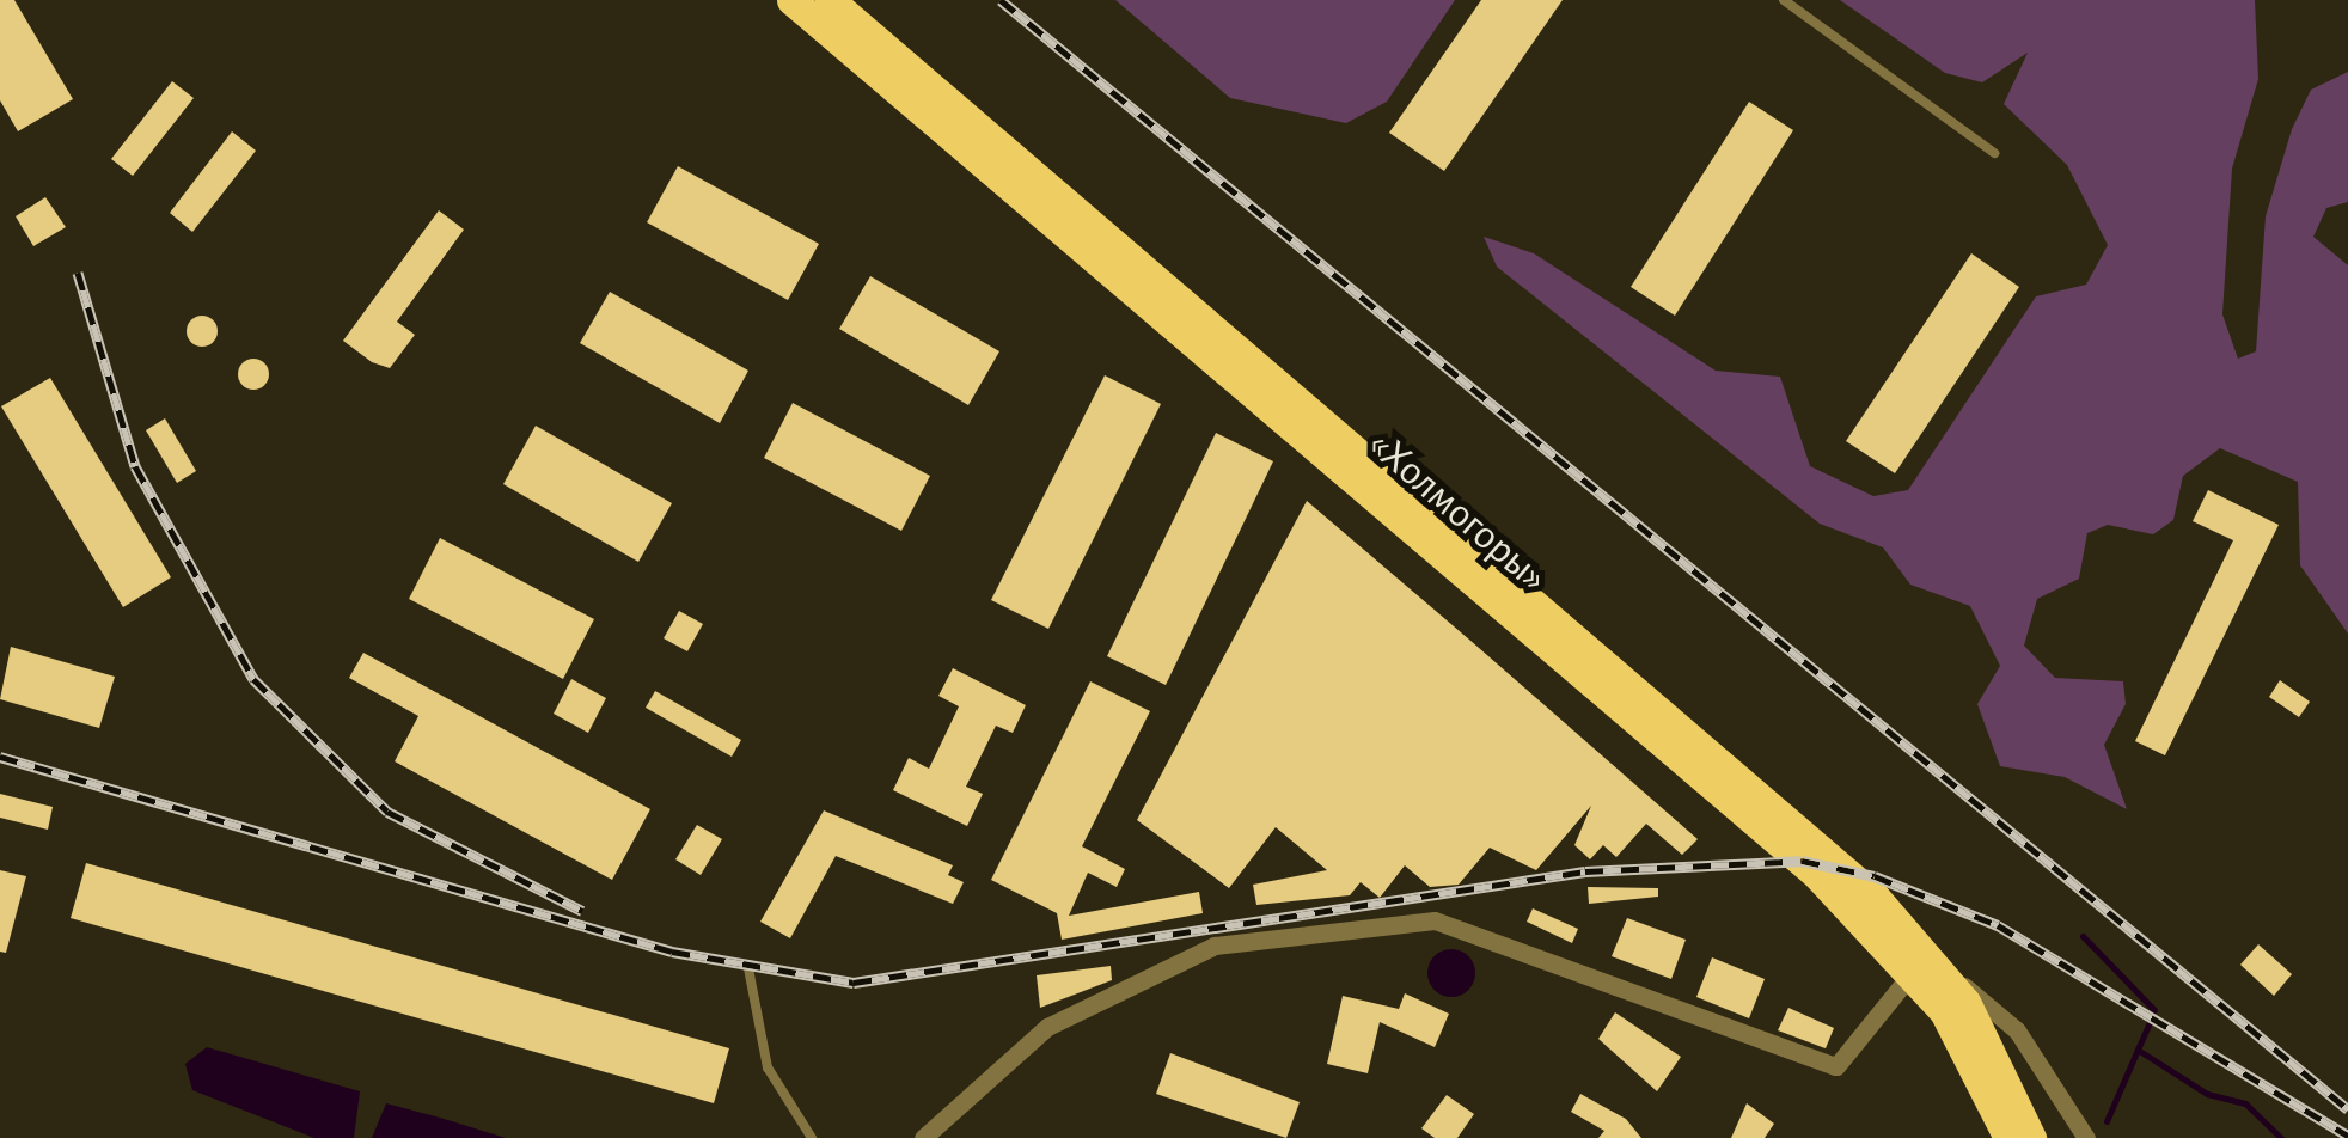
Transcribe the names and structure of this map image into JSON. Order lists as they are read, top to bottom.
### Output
{
  "streets": {
    "highway": ["«Холмогоры»"]
  }
}
